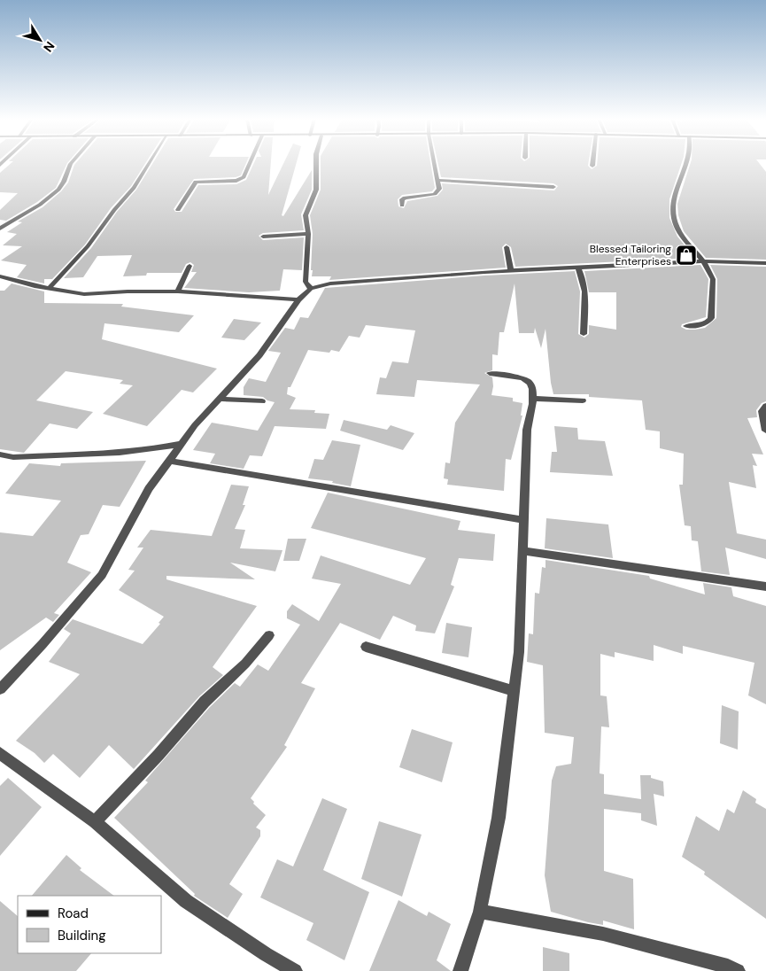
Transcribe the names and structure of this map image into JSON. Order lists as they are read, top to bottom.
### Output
{
  "places": {
    "shop": ["Blessed Tailoring Enterprises"]
  },
  "legend": ["Road", "Building"],
  "north": "bottom right"
}
